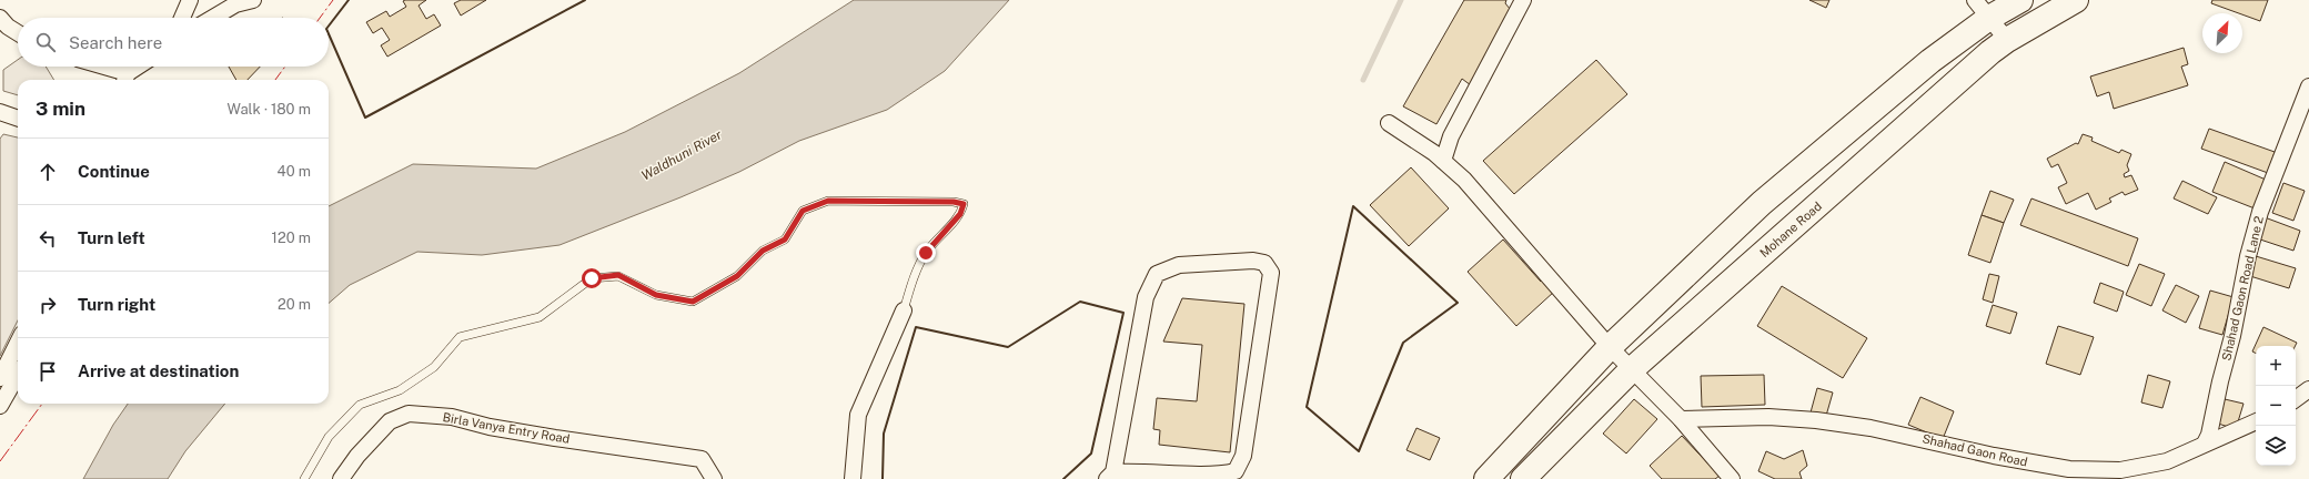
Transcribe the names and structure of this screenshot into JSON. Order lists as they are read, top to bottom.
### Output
{
  "streets": {
    "main road": ["Mohane Road"],
    "street": ["Shahad Gaon Road Lane 2", "Birla Vanya Entry Road", "Shahad Gaon Road"]
  },
  "crossings": [
    ["Shahad Gaon Road Lane 2", "Shahad Gaon Road"]
  ],
  "water": ["Waldhuni River"],
  "north": "top right",
  "page": {
    "search": "Search here",
    "heading": ["3 min", "Walk · 180 m"],
    "list": [
      ["Continue", "40 m"],
      ["Turn left", "120 m"],
      ["Turn right", "20 m"],
      "Arrive at destination"
    ],
    "map_buttons": ["+", "−"]
  }
}
